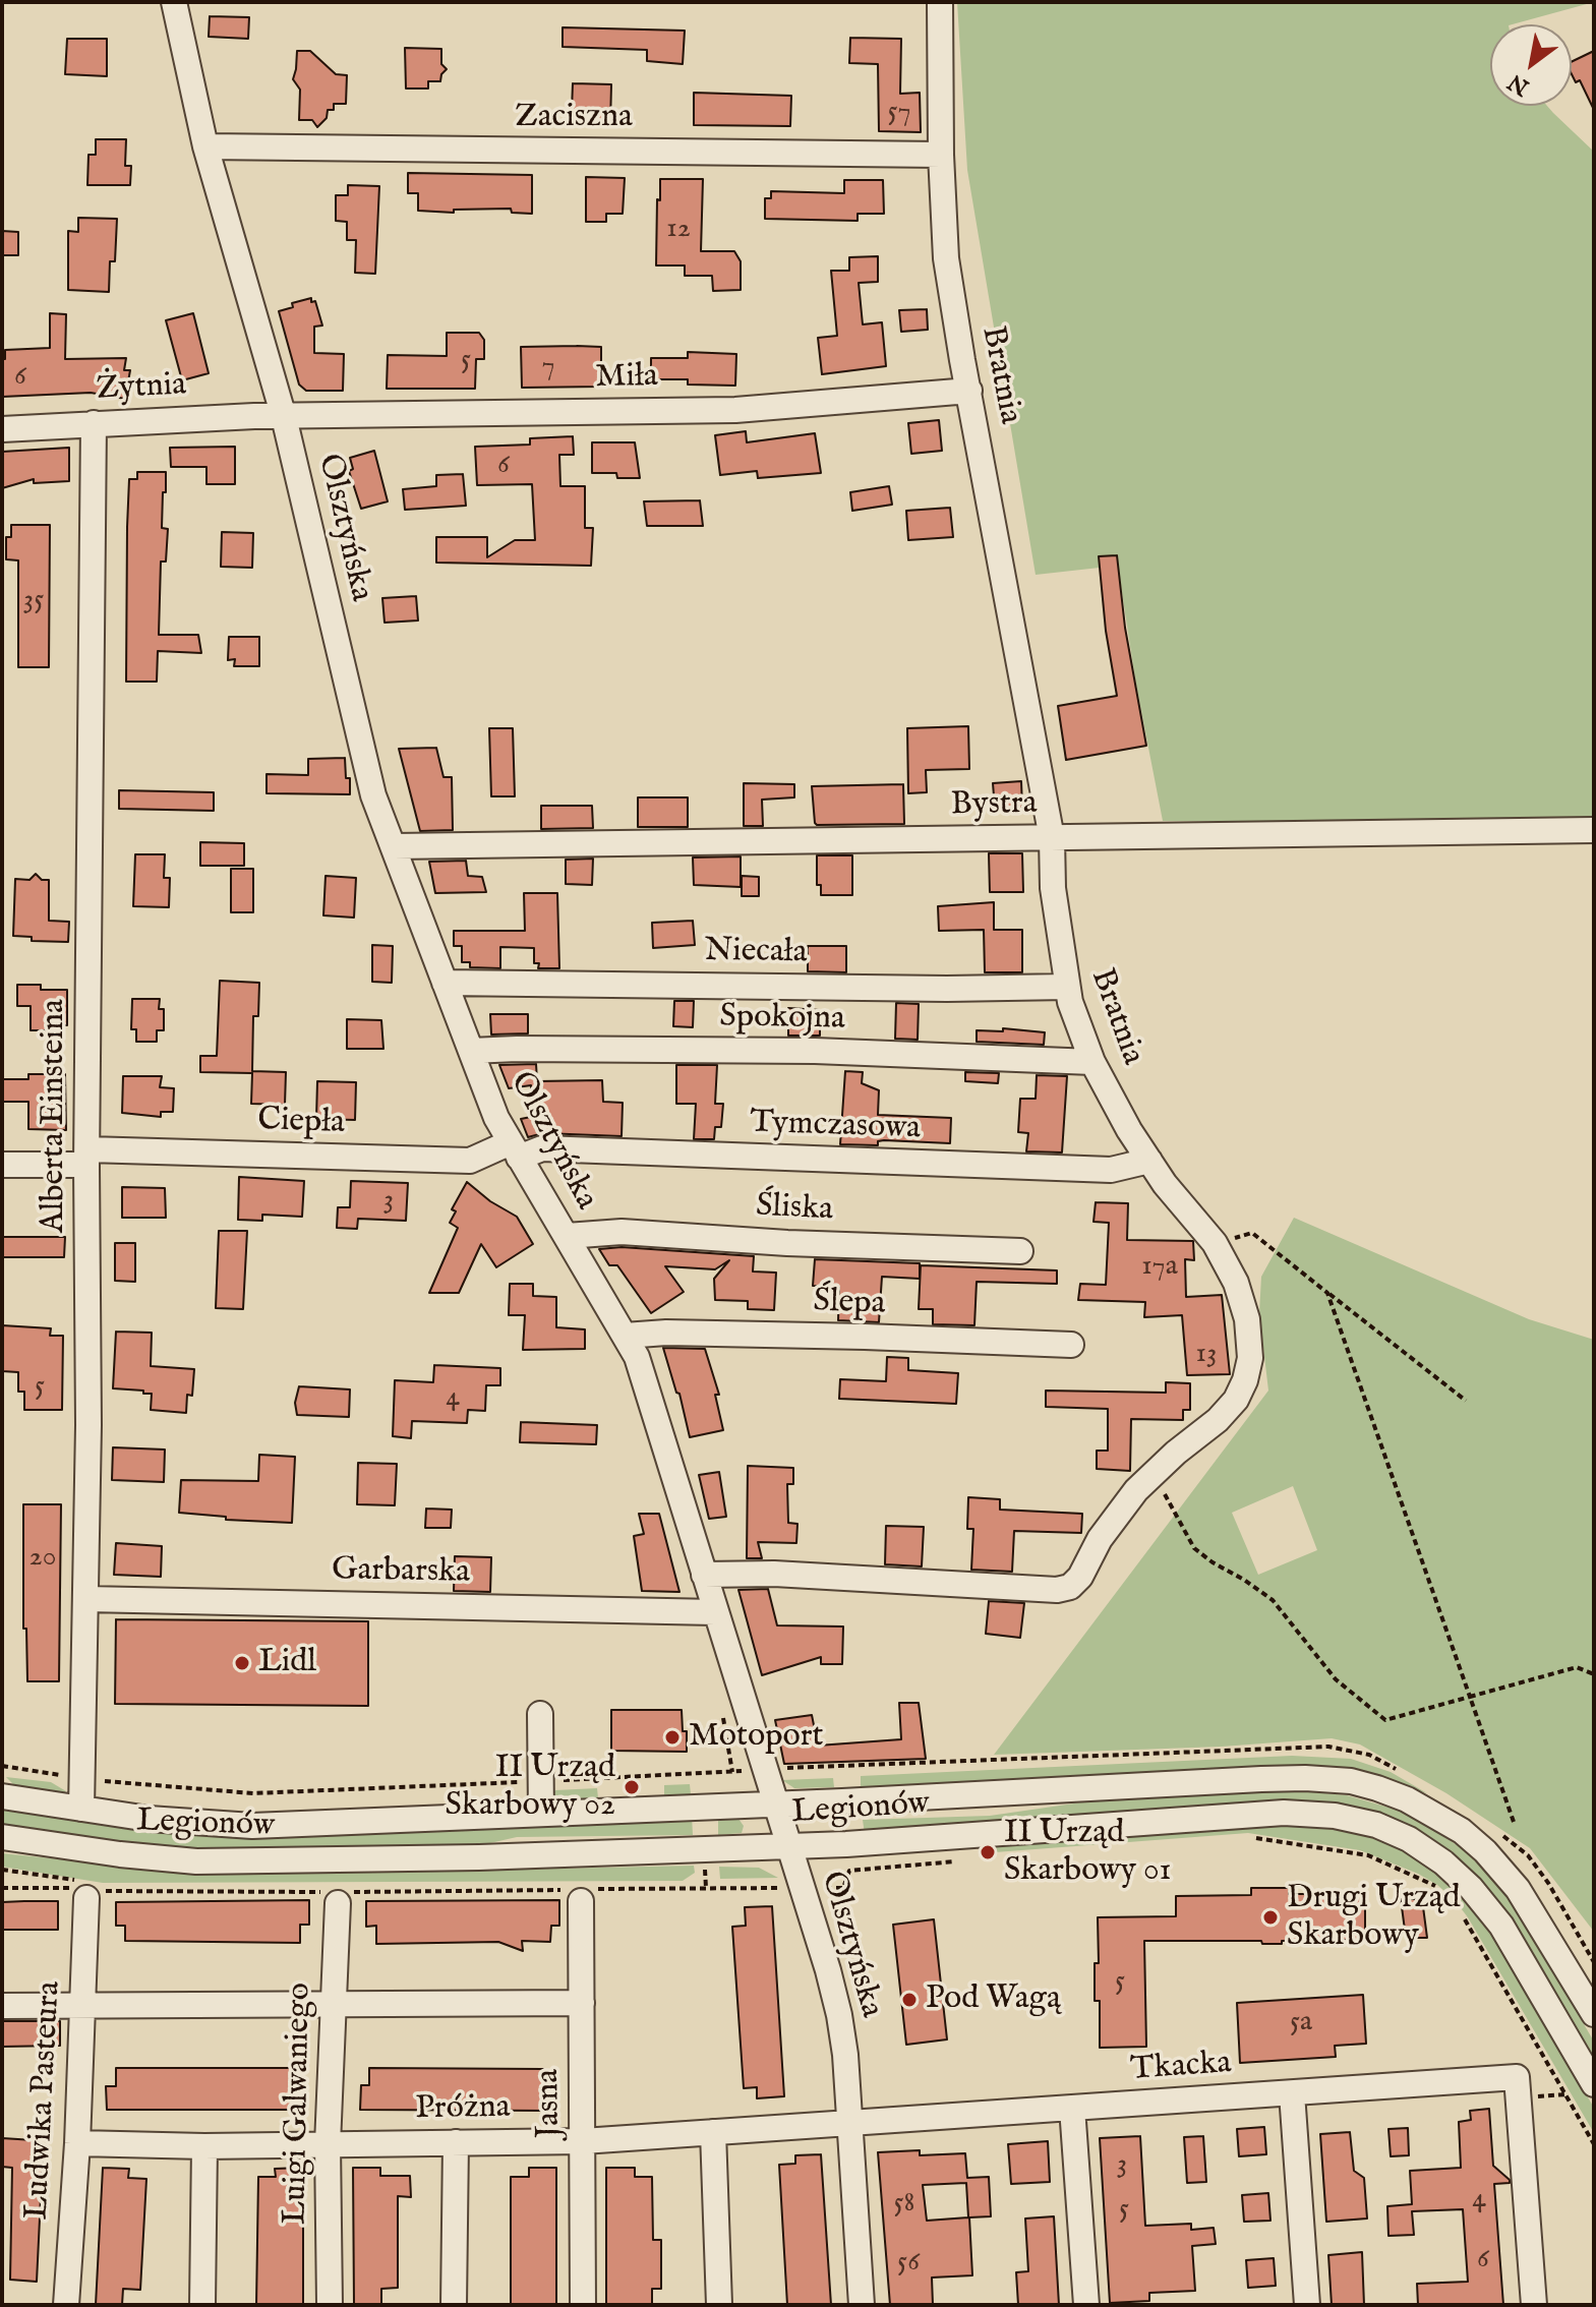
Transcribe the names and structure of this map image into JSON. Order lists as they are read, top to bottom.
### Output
{
  "streets": {
    "street": [
      "Zaciszna",
      "Bratnia",
      "Miła",
      "Żytnia",
      "Olsztyńska",
      "Bystra",
      "Niecała",
      "Spokojna",
      "Alberta Einsteina",
      "Ciepła",
      "Tymczasowa",
      "Śliska",
      "Ślepa",
      "Garbarska",
      "Legionów",
      "Tkacka",
      "Ludwika Pasteura",
      "Luigi Galwaniego",
      "Jasna",
      "Próżna"
    ]
  },
  "crossings": [
    ["Zaciszna", "Bratnia"],
    ["Zaciszna", "Olsztyńska"],
    ["Bratnia", "Miła"],
    ["Bratnia", "Olsztyńska"],
    ["Bratnia", "Bystra"],
    ["Bratnia", "Niecała"],
    ["Bratnia", "Spokojna"],
    ["Bratnia", "Tymczasowa"],
    ["Miła", "Żytnia"],
    ["Miła", "Olsztyńska"],
    ["Żytnia", "Olsztyńska"],
    ["Żytnia", "Alberta Einsteina"],
    ["Olsztyńska", "Bystra"],
    ["Olsztyńska", "Niecała"],
    ["Olsztyńska", "Spokojna"],
    ["Olsztyńska", "Ciepła"],
    ["Olsztyńska", "Tymczasowa"],
    ["Olsztyńska", "Śliska"],
    ["Olsztyńska", "Ślepa"],
    ["Olsztyńska", "Garbarska"],
    ["Olsztyńska", "Legionów"],
    ["Olsztyńska", "Tkacka"],
    ["Olsztyńska", "Próżna"],
    ["Alberta Einsteina", "Ciepła"],
    ["Alberta Einsteina", "Garbarska"],
    ["Alberta Einsteina", "Legionów"],
    ["Ciepła", "Tymczasowa"],
    ["Tkacka", "Próżna"],
    ["Ludwika Pasteura", "Próżna"],
    ["Luigi Galwaniego", "Próżna"],
    ["Jasna", "Próżna"]
  ],
  "places": [
    "Lidl",
    "Motoport",
    "II Urząd Skarbowy 02",
    "II Urząd Skarbowy 01",
    "Drugi Urząd Skarbowy",
    "Pod Wagą"
  ],
  "house_numbers": [
    "57",
    "12",
    "5",
    "7",
    "6",
    "6",
    "35",
    "3",
    "17a",
    "13",
    "5",
    "4",
    "20",
    "5",
    "5a",
    "3",
    "4",
    "58",
    "5",
    "6",
    "56"
  ],
  "north": "bottom left"
}
